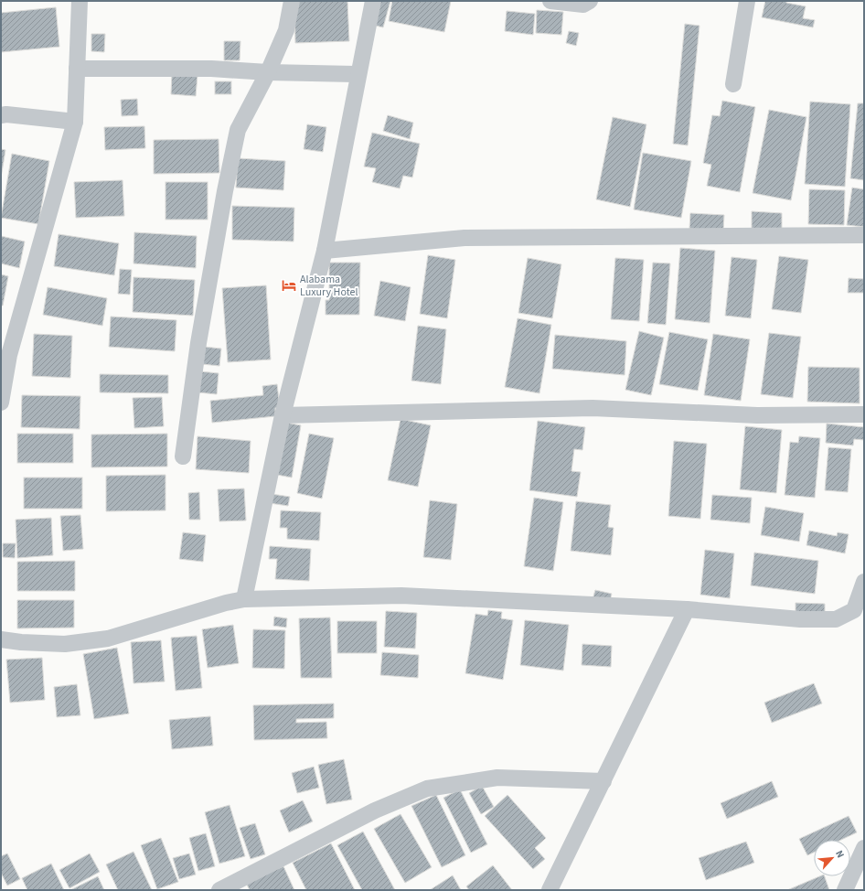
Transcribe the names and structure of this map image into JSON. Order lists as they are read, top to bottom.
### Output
{
  "places": {
    "hotel": ["Alabama Luxury Hotel"]
  },
  "north": "top right"
}
